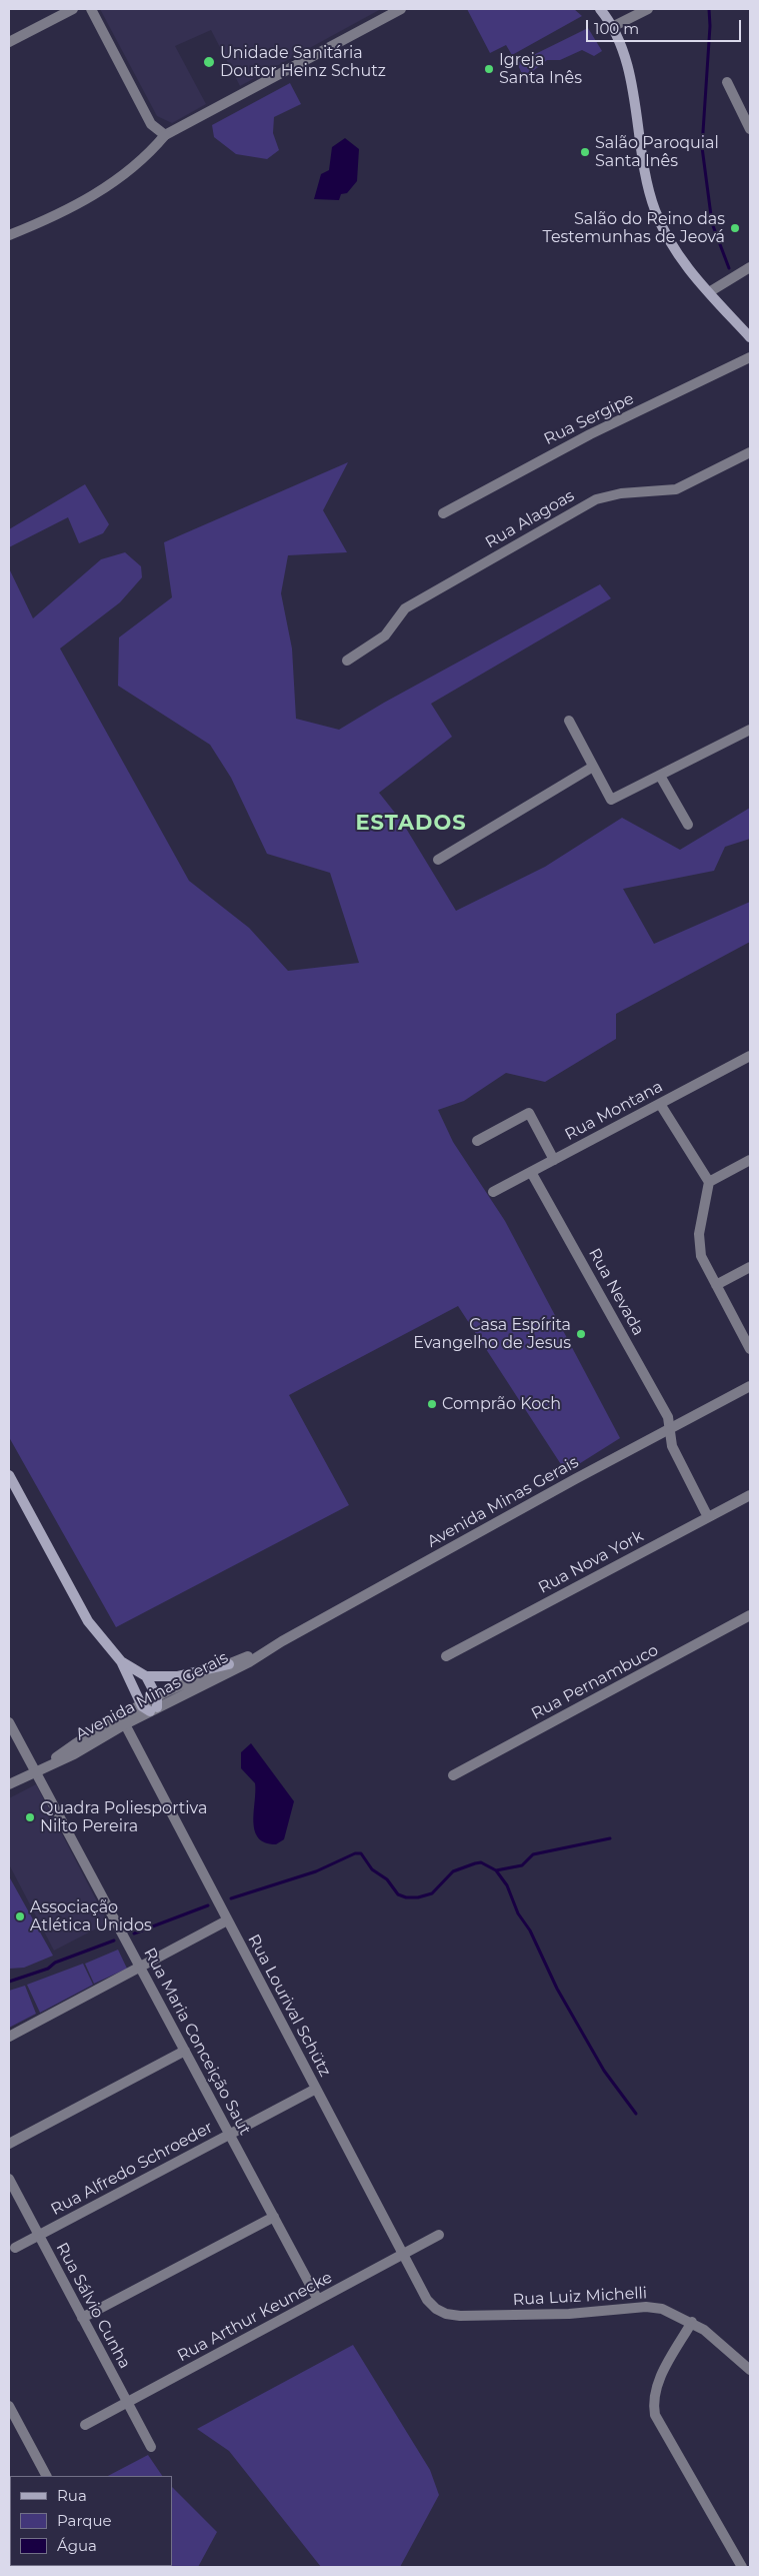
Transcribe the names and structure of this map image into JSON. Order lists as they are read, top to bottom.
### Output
{
  "streets": {
    "street": [
      "Rua Sergipe",
      "Rua Alagoas",
      "Rua Montana",
      "Rua Nevada",
      "Avenida Minas Gerais",
      "Rua Nova York",
      "Rua Pernambuco",
      "Rua Lourival Schütz",
      "Rua Maria Conceição Saut",
      "Rua Alfredo Schroeder",
      "Rua Luiz Michelli",
      "Rua Sálvio Cunha",
      "Rua Arthur Keunecke"
    ]
  },
  "crossings": [
    ["Rua Montana", "Rua Nevada"],
    ["Rua Nevada", "Avenida Minas Gerais"],
    ["Rua Nevada", "Rua Nova York"],
    ["Avenida Minas Gerais", "Rua Lourival Schütz"],
    ["Avenida Minas Gerais", "Rua Maria Conceição Saut"],
    ["Rua Lourival Schütz", "Rua Alfredo Schroeder"],
    ["Rua Lourival Schütz", "Rua Luiz Michelli"],
    ["Rua Lourival Schütz", "Rua Arthur Keunecke"],
    ["Rua Maria Conceição Saut", "Rua Alfredo Schroeder"],
    ["Rua Maria Conceição Saut", "Rua Arthur Keunecke"],
    ["Rua Alfredo Schroeder", "Rua Sálvio Cunha"],
    ["Rua Sálvio Cunha", "Rua Arthur Keunecke"]
  ],
  "districts": ["ESTADOS"],
  "places": [
    "Unidade Sanitária Doutor Heinz Schutz",
    "Igreja Santa Inês",
    "Salão Paroquial Santa Inês",
    "Salão do Reino das Testemunhas de Jeová",
    "Casa Espírita Evangelho de Jesus",
    "Comprão Koch",
    "Quadra Poliesportiva Nilto Pereira",
    "Associação Atlética Unidos"
  ],
  "legend": ["Rua", "Parque", "Água"],
  "scale_bar": "100 m"
}
